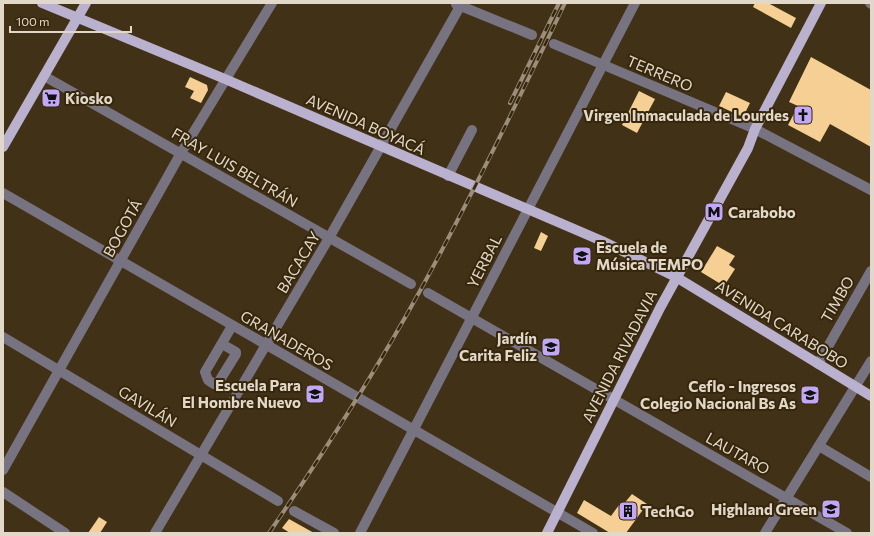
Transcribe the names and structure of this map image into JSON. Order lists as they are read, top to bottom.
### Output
{
  "streets": {
    "main road": ["AVENIDA BOYACÁ", "AVENIDA CARABOBO", "AVENIDA RIVADAVIA"],
    "street": [
      "TERRERO",
      "FRAY LUIS BELTRÁN",
      "BOGOTÁ",
      "YERBAL",
      "BACACAY",
      "TIMBO",
      "GRANADEROS",
      "GAVILÁN",
      "LAUTARO"
    ]
  },
  "crossings": [
    ["TERRERO", "YERBAL"],
    ["TERRERO", "AVENIDA RIVADAVIA"],
    ["AVENIDA BOYACÁ", "BOGOTÁ"],
    ["AVENIDA BOYACÁ", "YERBAL"],
    ["AVENIDA BOYACÁ", "BACACAY"],
    ["AVENIDA BOYACÁ", "AVENIDA CARABOBO"],
    ["AVENIDA BOYACÁ", "AVENIDA RIVADAVIA"],
    ["FRAY LUIS BELTRÁN", "BOGOTÁ"],
    ["FRAY LUIS BELTRÁN", "BACACAY"],
    ["BOGOTÁ", "GRANADEROS"],
    ["BOGOTÁ", "GAVILÁN"],
    ["YERBAL", "GRANADEROS"],
    ["BACACAY", "GRANADEROS"],
    ["BACACAY", "GAVILÁN"],
    ["TIMBO", "AVENIDA CARABOBO"],
    ["AVENIDA CARABOBO", "AVENIDA RIVADAVIA"],
    ["GRANADEROS", "AVENIDA RIVADAVIA"],
    ["AVENIDA RIVADAVIA", "LAUTARO"]
  ],
  "places": {
    "supermarket": ["Kiosko"],
    "church": ["Virgen Inmaculada de Lourdes"],
    "metro station": ["Carabobo"],
    "school or university": [
      "Escuela de Música TEMPO",
      "Jardín Carita Feliz",
      "Escuela Para El Hombre Nuevo",
      "Ceflo - Ingresos Colegio Nacional Bs As",
      "Highland Green"
    ],
    "building": ["TechGo"]
  },
  "scale_bar": "100 m"
}
